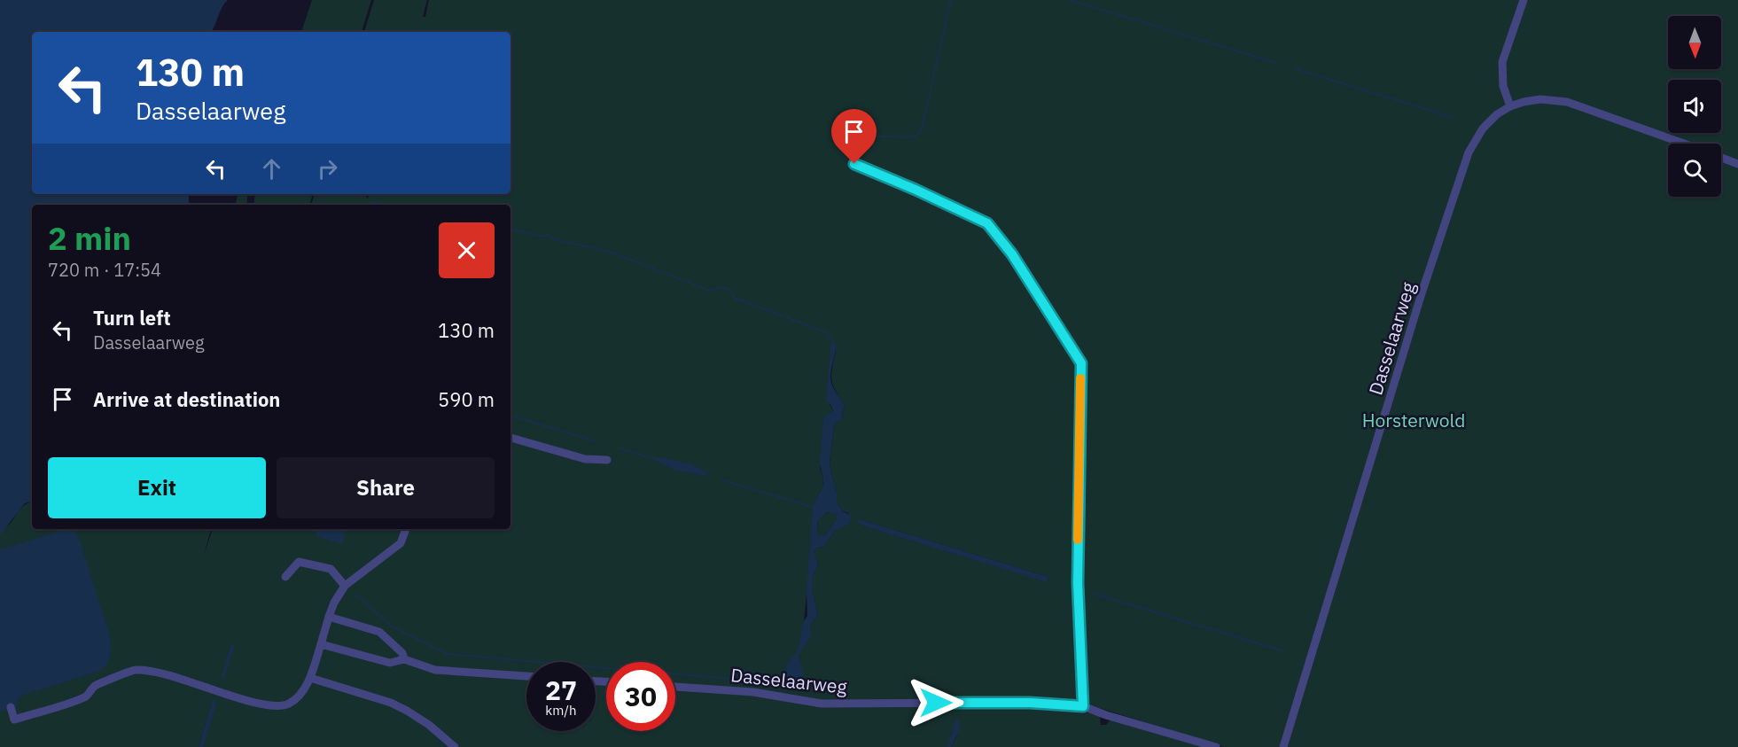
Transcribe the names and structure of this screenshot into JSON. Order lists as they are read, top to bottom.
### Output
{
  "streets": {
    "street": ["Dasselaarweg"]
  },
  "parks": ["Horsterwold"],
  "north": "bottom",
  "page": {
    "turn": ["130 m", "Dasselaarweg"],
    "heading": ["2 min", "720 m · 17:54"],
    "list": [
      {
        "name": "Turn left",
        "note": "Dasselaarweg",
        "value": "130 m"
      },
      {
        "name": "Arrive at destination",
        "value": "590 m"
      }
    ],
    "buttons": ["Exit", "Share"],
    "speed": "27 km/h",
    "limit": "30"
  }
}
